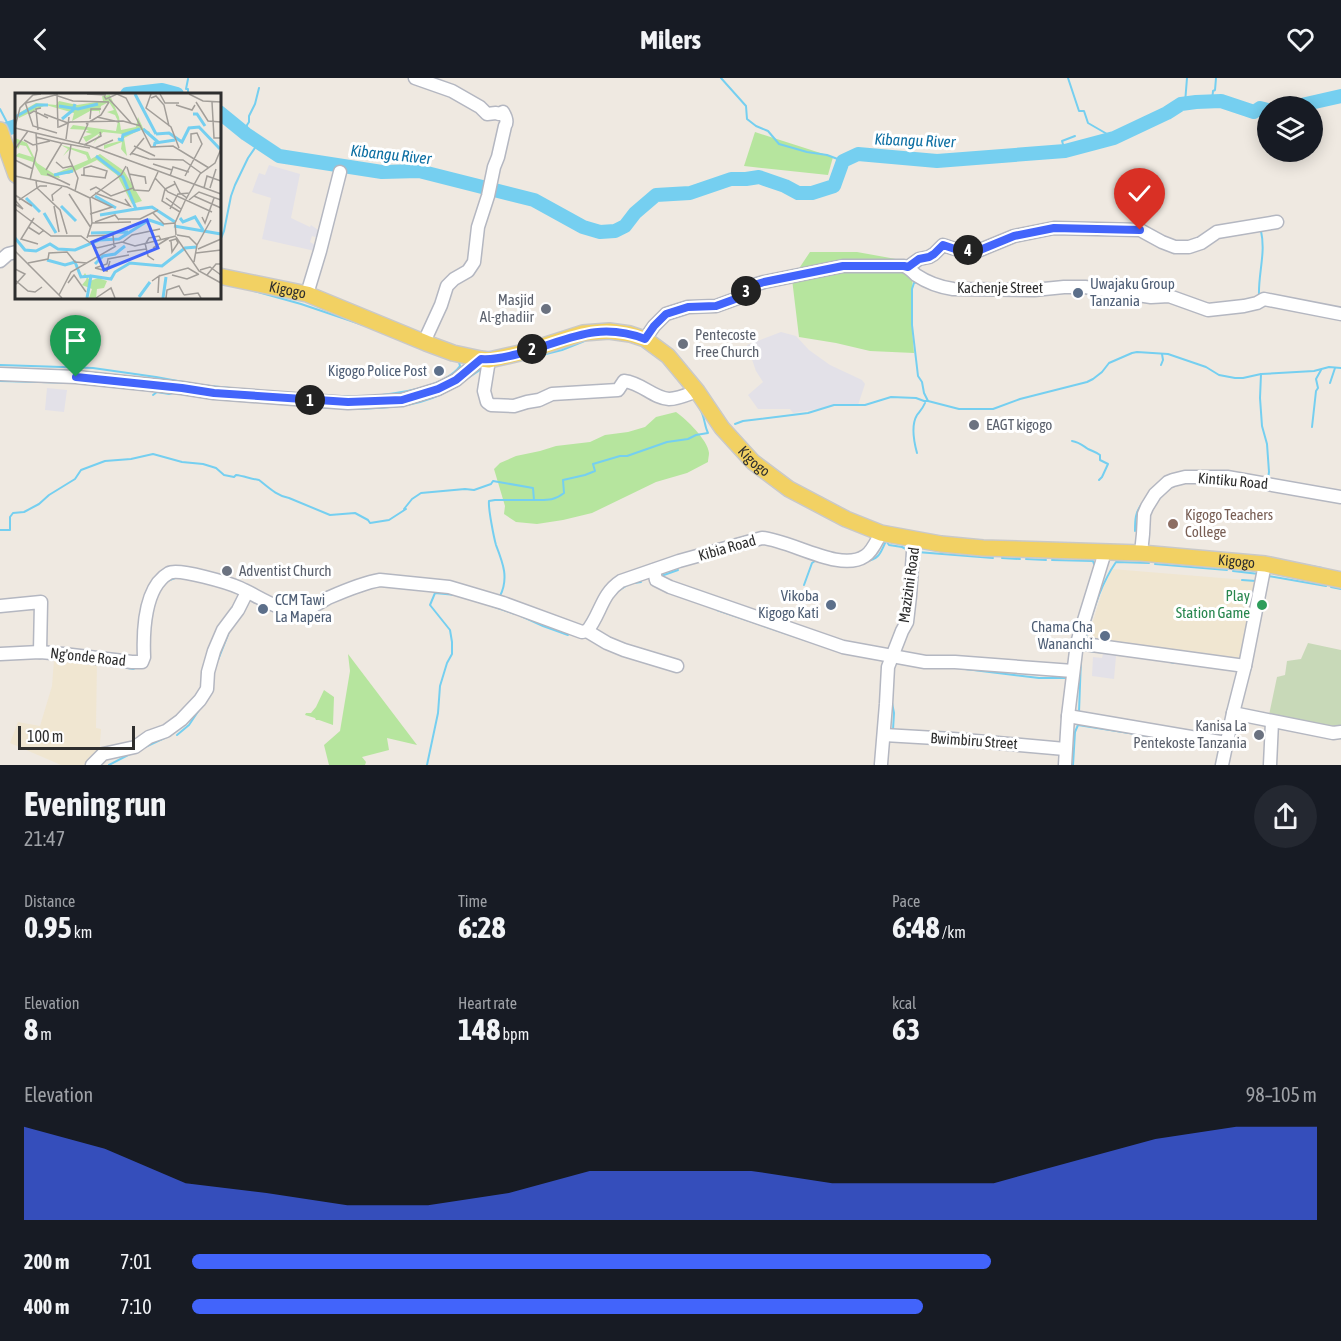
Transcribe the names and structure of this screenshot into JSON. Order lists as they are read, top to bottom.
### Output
{
  "streets": {
    "main road": ["Kigogo"],
    "street": [
      "Kachenje Street",
      "Kintiku Road",
      "Kibia Road",
      "Mazizini Road",
      "Ng'onde Road",
      "Bwimbiru Street"
    ]
  },
  "crossings": [
    ["Kigogo", "Kintiku Road"],
    ["Kigogo", "Kibia Road"],
    ["Kigogo", "Mazizini Road"],
    ["Mazizini Road", "Bwimbiru Street"]
  ],
  "water": ["Kibangu River"],
  "places": [
    "Uwajaku Group Tanzania",
    "Masjid Al-ghadiir",
    "Pentecoste Free Church",
    "Kigogo Police Post",
    "EAGT kigogo",
    "Kigogo Teachers College",
    "Adventist Church",
    "Vikoba Kigogo Kati",
    "Play Station Game",
    "CCM Tawi La Mapera",
    "Chama Cha Wananchi",
    "Kanisa La Pentekoste Tanzania"
  ],
  "scale_bar": "100 m",
  "page": {
    "header": "Milers",
    "pins": [
      "4",
      "3",
      "2",
      "1"
    ],
    "scale": "100 m",
    "heading": ["Evening run", "21:47"],
    "stats": [
      ["Distance", "0.95 km"],
      ["Time", "6:28"],
      ["Pace", "6:48 /km"],
      ["Elevation", "8 m"],
      ["Heart rate", "148 bpm"],
      ["kcal", "63"]
    ],
    "chart": ["Elevation", "98–105 m"],
    "list": [
      {
        "name": "200 m",
        "note": "7:01"
      },
      {
        "name": "400 m",
        "note": "7:10"
      }
    ]
  }
}
